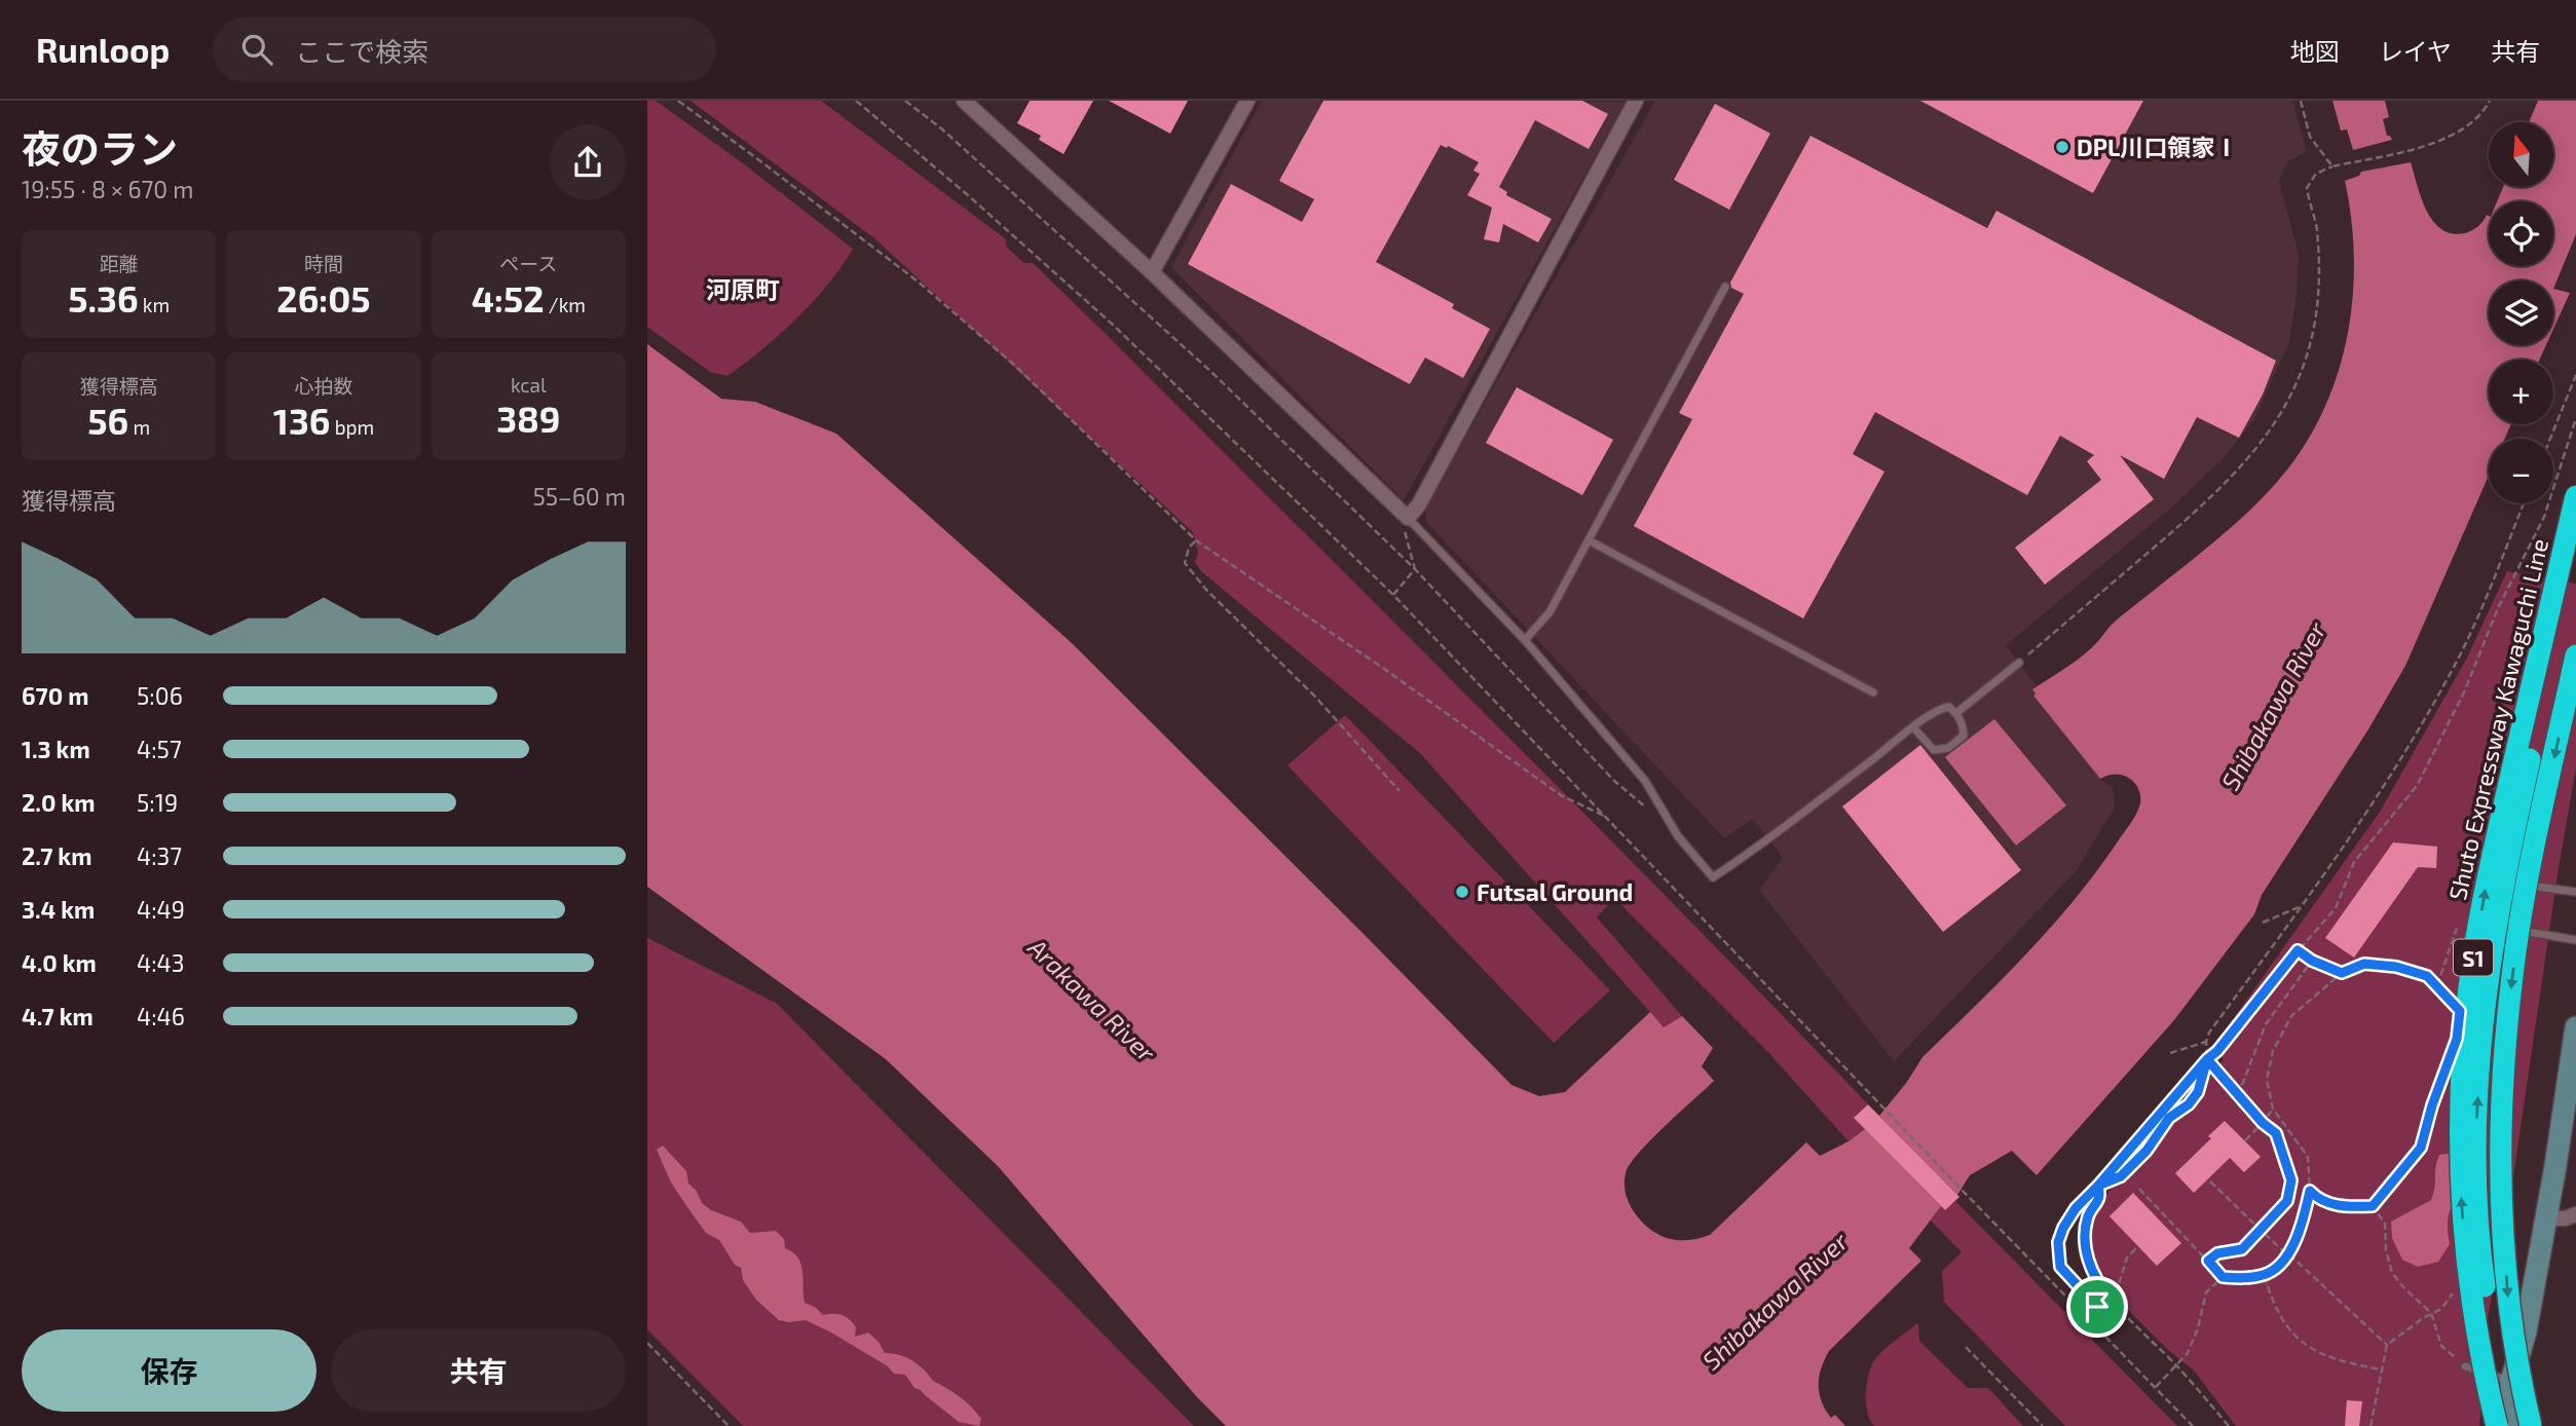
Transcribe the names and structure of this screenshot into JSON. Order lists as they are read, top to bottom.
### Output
{
  "streets": {
    "highway": ["Shuto Expressway Kawaguchi Line", "S1"]
  },
  "districts": ["河原町"],
  "water": ["Shibakawa River", "Arakawa River"],
  "places": ["DPL川口領家Ⅰ", "Futsal Ground"],
  "north": "top",
  "page": {
    "header": "Runloop",
    "search": "ここで検索",
    "nav": ["地図", "レイヤ", "共有"],
    "heading": ["夜のラン", "19:55 · 8 × 670 m"],
    "map_buttons": ["+", "−"],
    "stats": [
      ["距離", "5.36 km"],
      ["時間", "26:05"],
      ["ペース", "4:52 /km"],
      ["獲得標高", "56 m"],
      ["心拍数", "136 bpm"],
      ["kcal", "389"]
    ],
    "chart": ["獲得標高", "55–60 m"],
    "list": [
      {
        "name": "670 m",
        "note": "5:06"
      },
      {
        "name": "1.3 km",
        "note": "4:57"
      },
      {
        "name": "2.0 km",
        "note": "5:19"
      },
      {
        "name": "2.7 km",
        "note": "4:37"
      },
      {
        "name": "3.4 km",
        "note": "4:49"
      },
      {
        "name": "4.0 km",
        "note": "4:43"
      },
      {
        "name": "4.7 km",
        "note": "4:46"
      }
    ],
    "buttons": ["保存", "共有"]
  }
}
